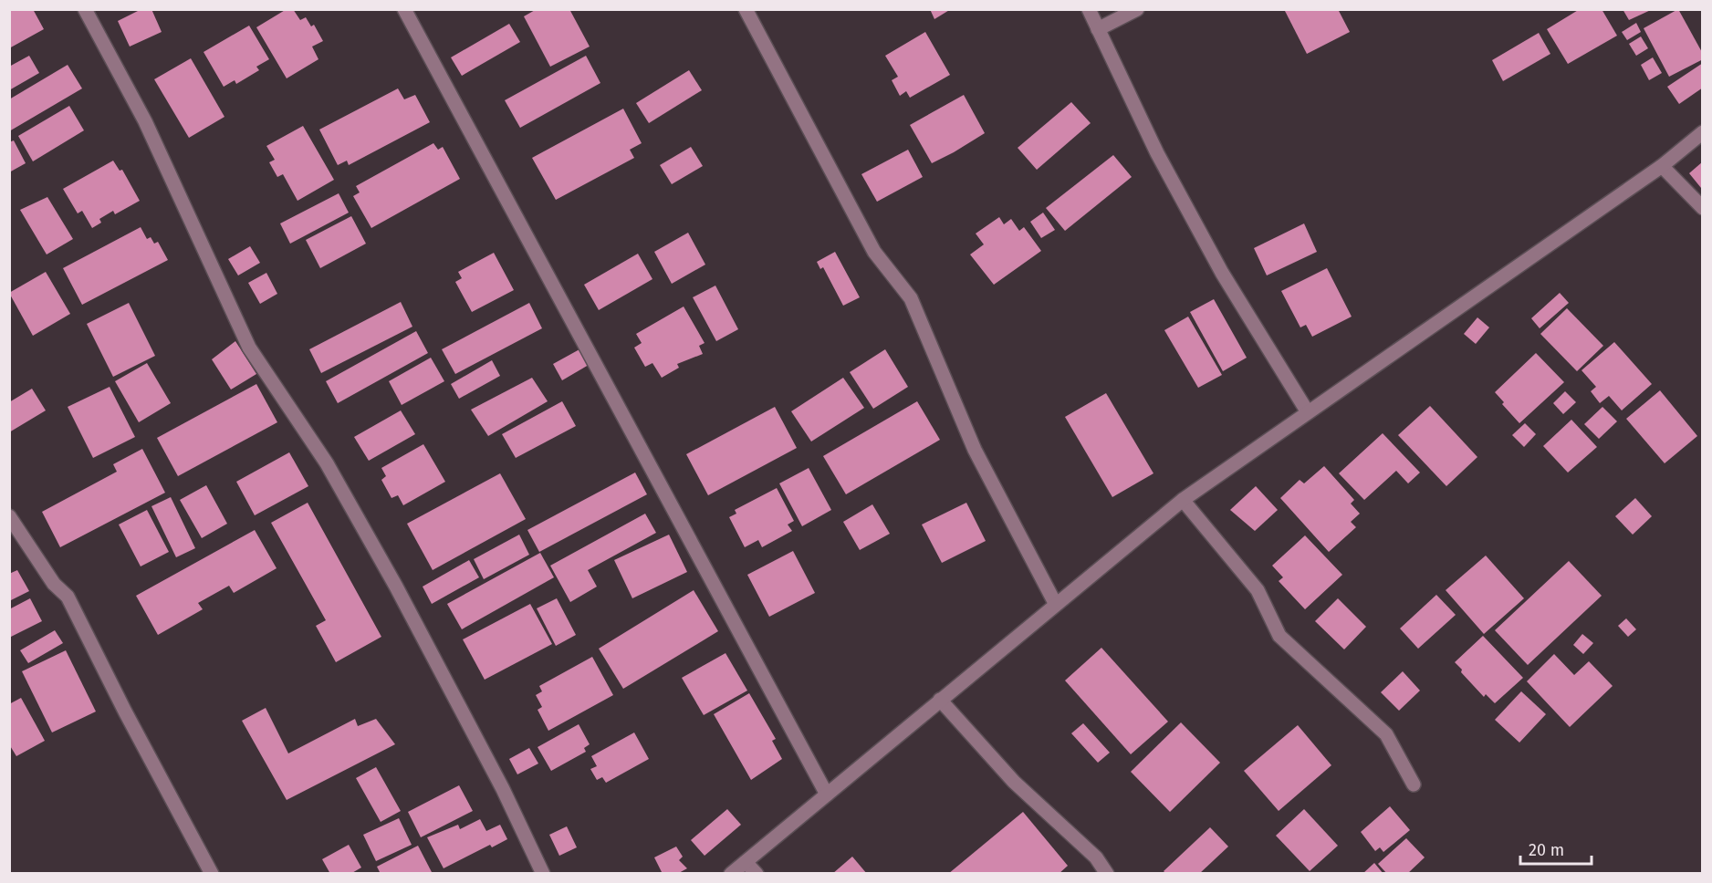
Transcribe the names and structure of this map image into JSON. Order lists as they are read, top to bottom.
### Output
{
  "scale_bar": "20 m"
}
